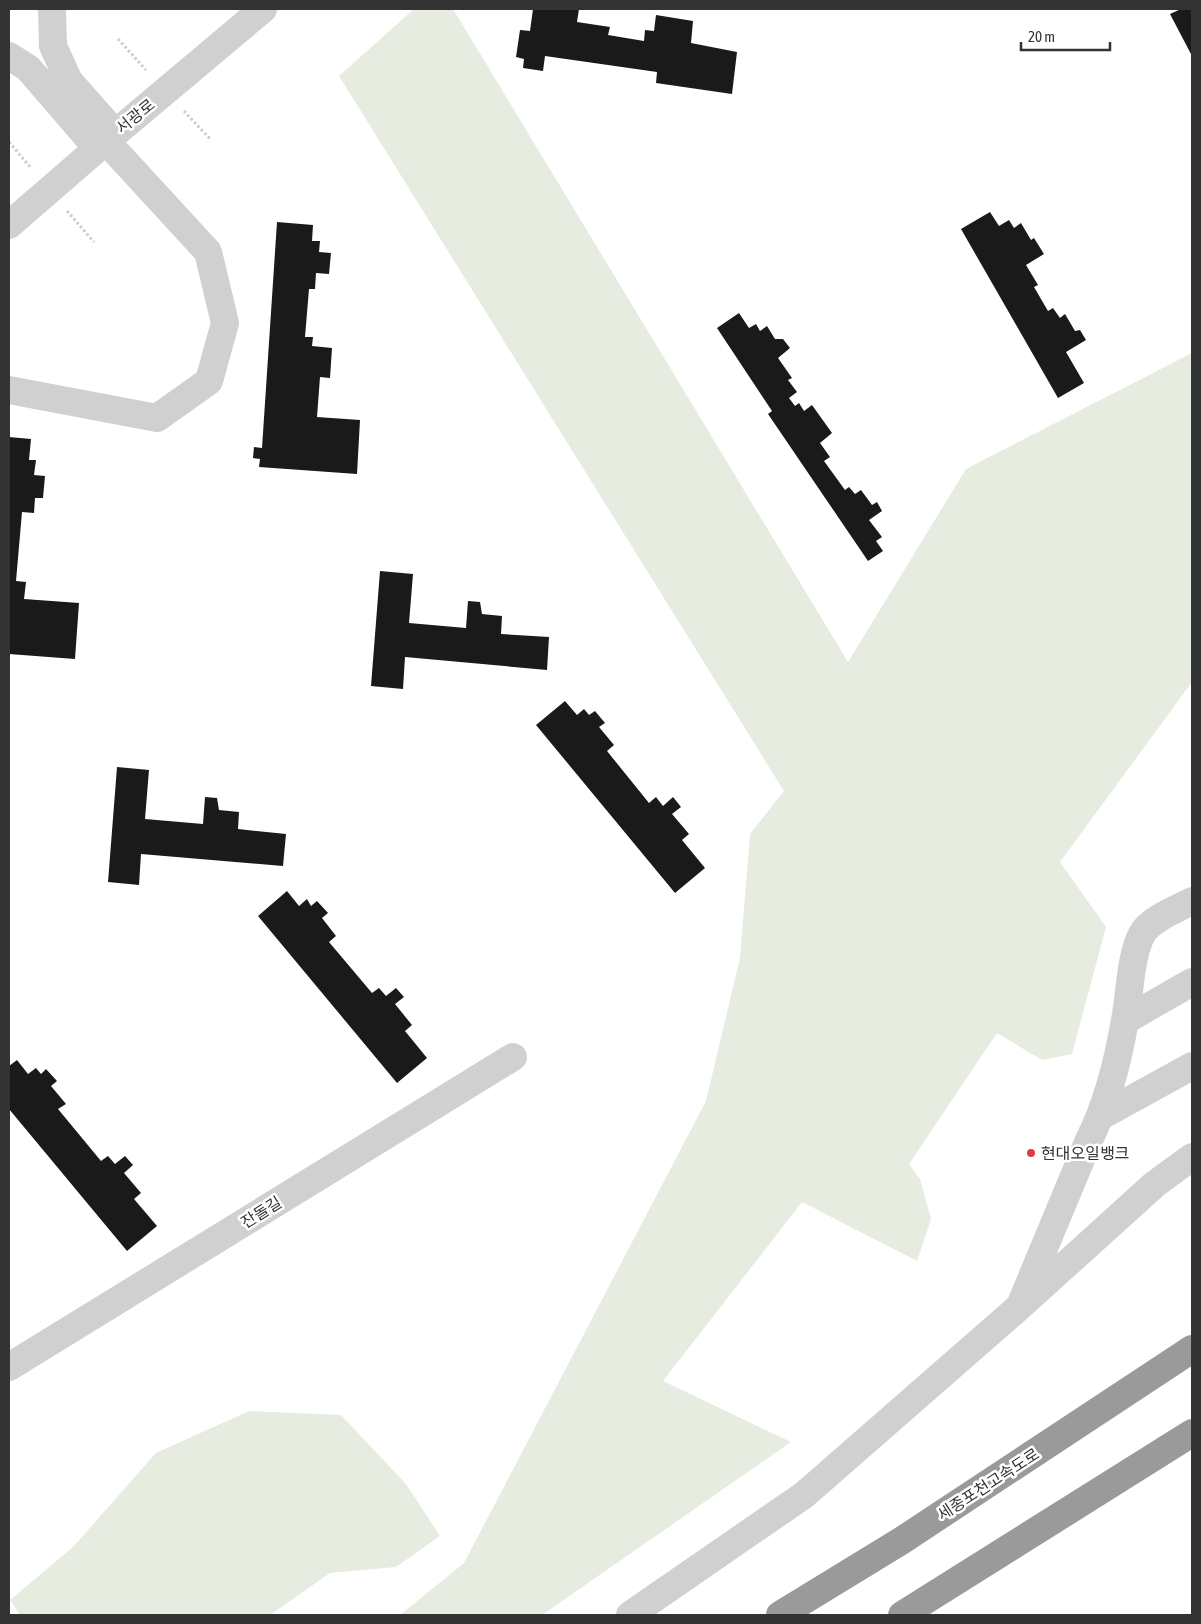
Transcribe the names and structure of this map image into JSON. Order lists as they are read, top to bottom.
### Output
{
  "streets": {
    "highway": ["세종포천고속도로"],
    "street": ["서광로", "잔돌길"]
  },
  "places": ["현대오일뱅크"],
  "scale_bar": "20 m"
}
